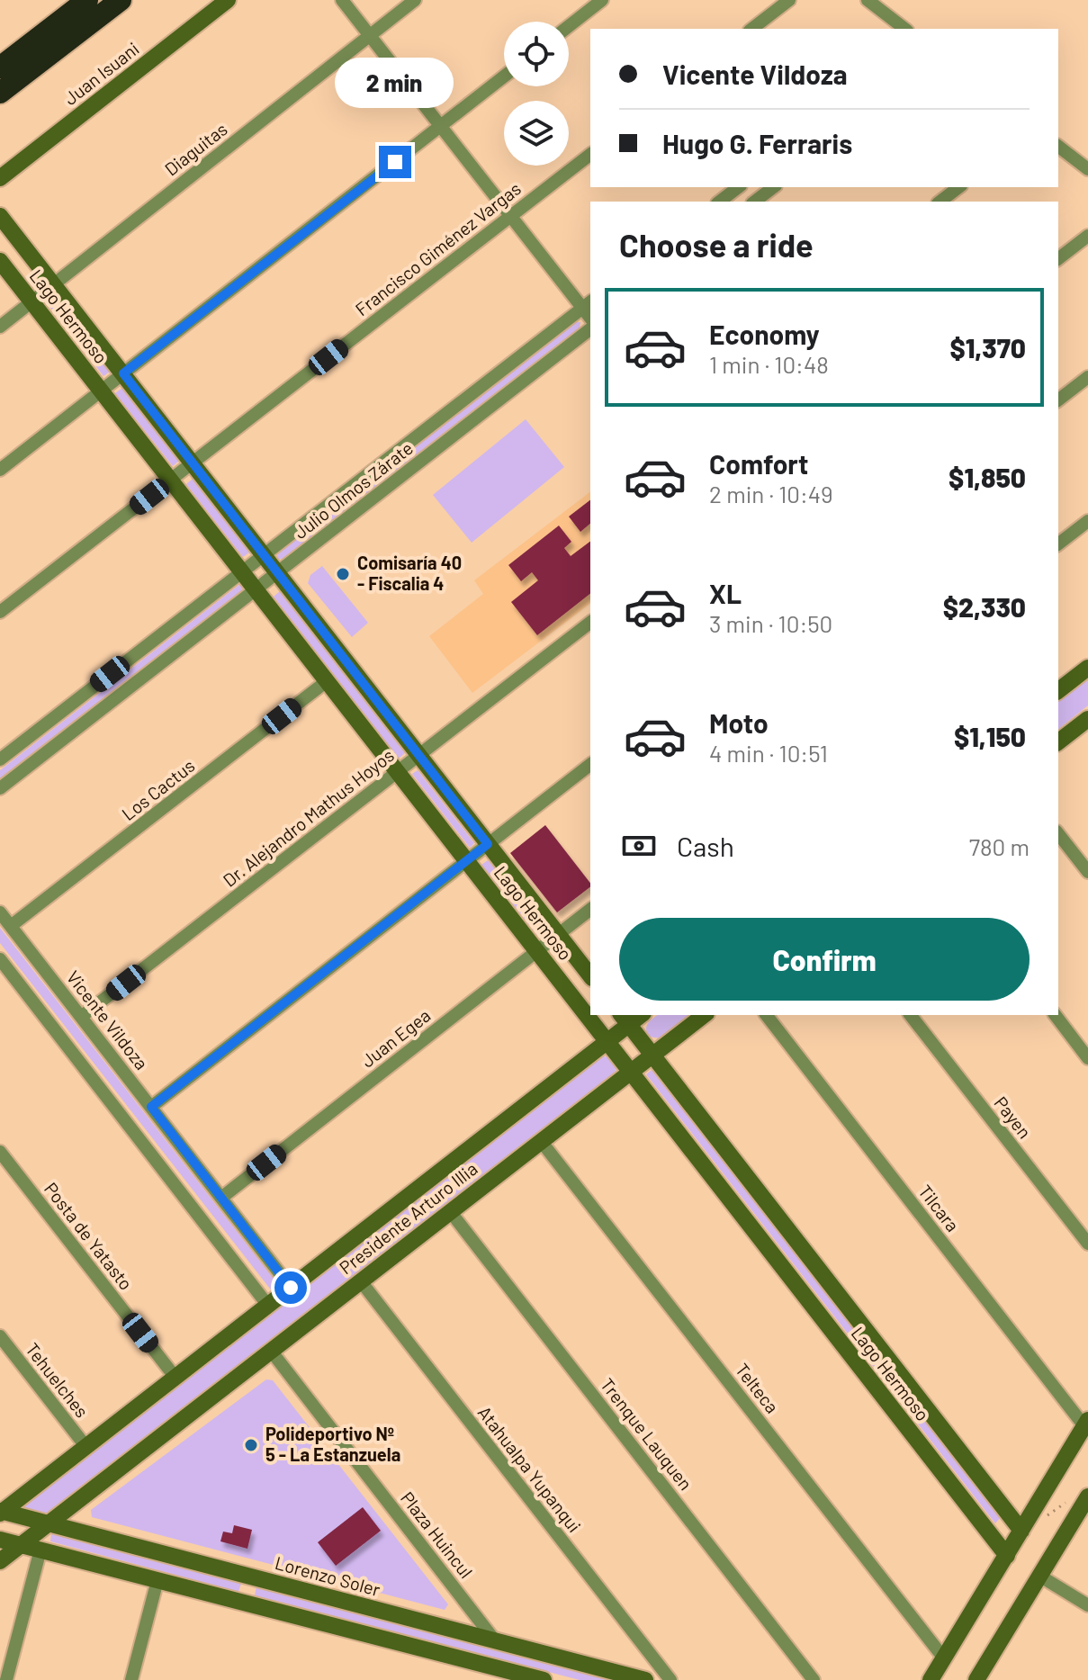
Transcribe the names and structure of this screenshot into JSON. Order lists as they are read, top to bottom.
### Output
{
  "streets": {
    "street": [
      "Juan Isuani",
      "Diaguitas",
      "Francisco Giménez Vargas",
      "Lago Hermoso",
      "Julio Olmos Zárate",
      "Los Cactus",
      "Dr. Alejandro Mathus Hoyos",
      "Vicente Vildoza",
      "Juan Egea",
      "Payen",
      "Tilcara",
      "Presidente Arturo Illia",
      "Posta de Yatasto",
      "Tehuelches",
      "Telteca",
      "Trenque Lauquen",
      "Atahualpa Yupanqui",
      "Plaza Huincul",
      "Lorenzo Soler"
    ]
  },
  "crossings": [
    ["Diaguitas", "Lago Hermoso"],
    ["Francisco Giménez Vargas", "Lago Hermoso"],
    ["Lago Hermoso", "Julio Olmos Zárate"],
    ["Lago Hermoso", "Los Cactus"],
    ["Lago Hermoso", "Dr. Alejandro Mathus Hoyos"],
    ["Lago Hermoso", "Juan Egea"],
    ["Lago Hermoso", "Presidente Arturo Illia"],
    ["Los Cactus", "Vicente Vildoza"],
    ["Dr. Alejandro Mathus Hoyos", "Vicente Vildoza"],
    ["Vicente Vildoza", "Juan Egea"],
    ["Vicente Vildoza", "Presidente Arturo Illia"],
    ["Presidente Arturo Illia", "Posta de Yatasto"],
    ["Presidente Arturo Illia", "Tehuelches"],
    ["Presidente Arturo Illia", "Telteca"],
    ["Presidente Arturo Illia", "Trenque Lauquen"],
    ["Presidente Arturo Illia", "Atahualpa Yupanqui"],
    ["Presidente Arturo Illia", "Plaza Huincul"],
    ["Presidente Arturo Illia", "Lorenzo Soler"],
    ["Plaza Huincul", "Lorenzo Soler"]
  ],
  "places": ["Comisaría 40 - Fiscalia 4", "Polideportivo Nº 5 - La Estanzuela"],
  "page": {
    "banner": ["Vicente Vildoza", "Hugo G. Ferraris"],
    "bubble": "2 min",
    "heading": "Choose a ride",
    "list": [
      {
        "name": "Economy",
        "note": "1 min · 10:48",
        "value": "$1,370"
      },
      {
        "name": "Comfort",
        "note": "2 min · 10:49",
        "value": "$1,850"
      },
      {
        "name": "XL",
        "note": "3 min · 10:50",
        "value": "$2,330"
      },
      {
        "name": "Moto",
        "note": "4 min · 10:51",
        "value": "$1,150"
      }
    ],
    "pay": ["Cash", "780 m"],
    "buttons": "Confirm"
  }
}
